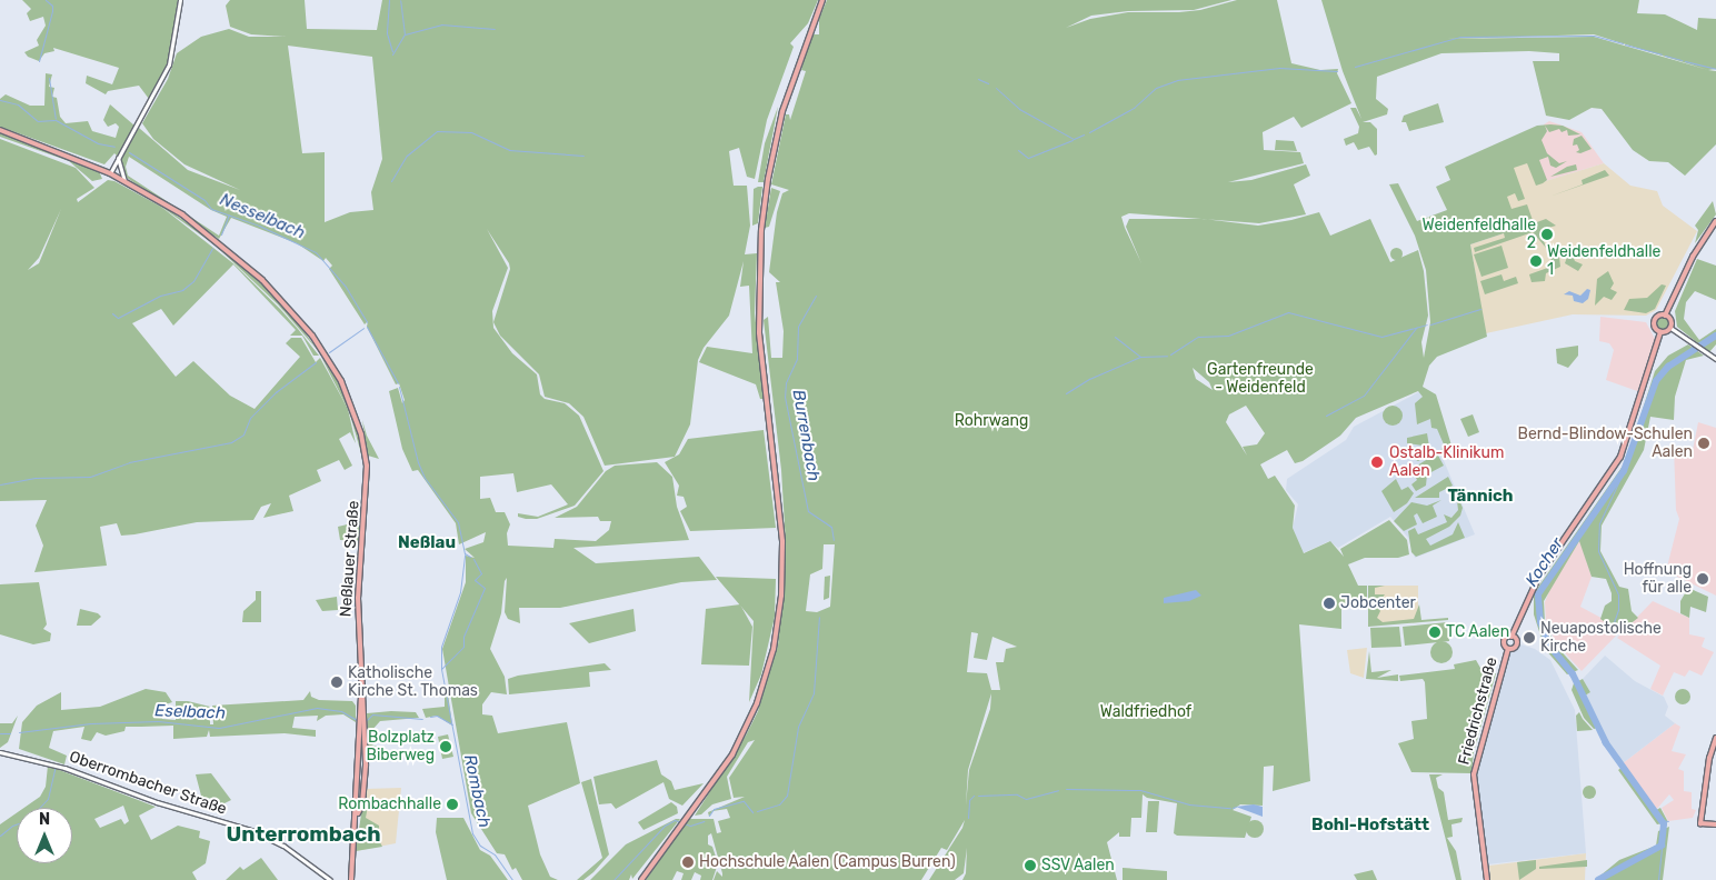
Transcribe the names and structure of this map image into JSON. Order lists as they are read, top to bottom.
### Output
{
  "streets": {
    "main road": ["Neßlauer Straße", "Friedrichstraße"],
    "street": ["Oberrombacher Straße"]
  },
  "districts": [
    "Tännich",
    "Neßlau",
    "Bohl-Hofstätt",
    "Unterrombach"
  ],
  "water": [
    "Nesselbach",
    "Burrenbach",
    "Kocher",
    "Eselbach",
    "Rombach"
  ],
  "parks": ["Gartenfreunde - Weidenfeld", "Rohrwang", "Waldfriedhof"],
  "places": [
    "Weidenfeldhalle 2",
    "Weidenfeldhalle 1",
    "Bernd-Blindow-Schulen Aalen",
    "Ostalb-Klinikum Aalen",
    "Hoffnung für alle",
    "Jobcenter",
    "TC Aalen",
    "Neuapostolische Kirche",
    "Katholische Kirche St. Thomas",
    "Bolzplatz Biberweg",
    "Rombachhalle",
    "Hochschule Aalen (Campus Burren)",
    "SSV Aalen"
  ],
  "north": "top"
}
